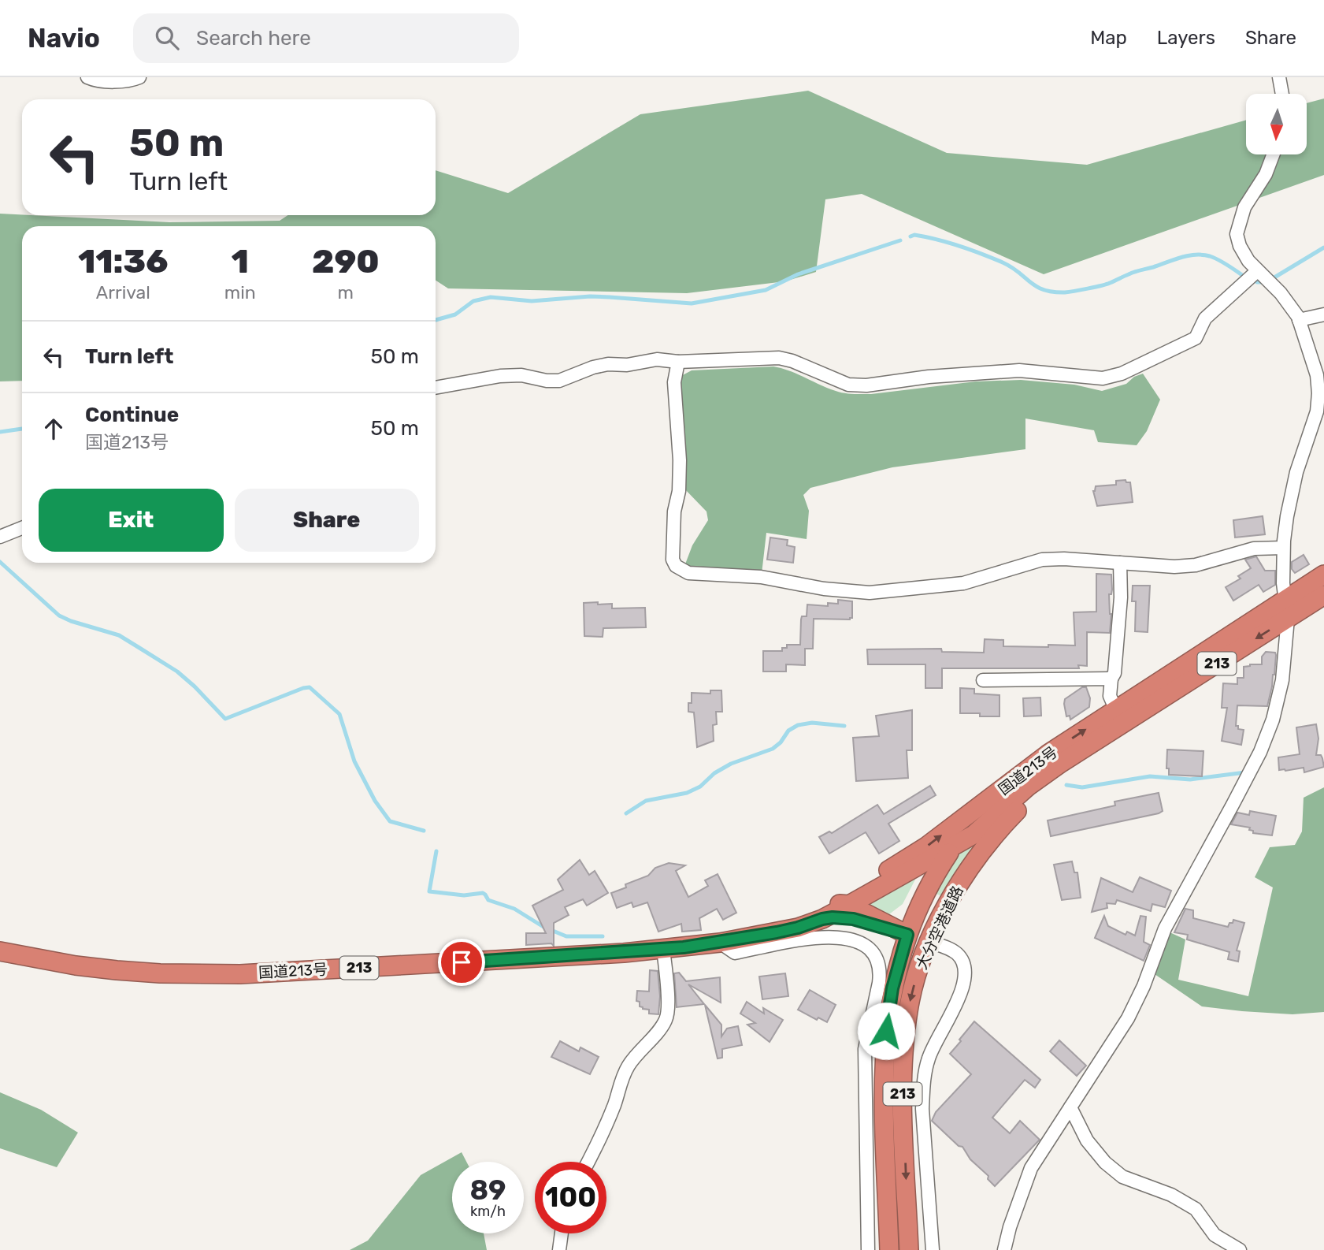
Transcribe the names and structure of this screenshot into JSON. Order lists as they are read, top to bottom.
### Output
{
  "streets": {
    "highway": ["213", "国道213号", "大分空港道路"]
  },
  "crossings": [
    ["国道213号", "大分空港道路"]
  ],
  "north": "bottom",
  "page": {
    "header": "Navio",
    "search": "Search here",
    "nav": ["Map", "Layers", "Share"],
    "turn": ["50 m", "Turn left"],
    "eta": [
      "11:36",
      "Arrival",
      "1",
      "min",
      "290",
      "m"
    ],
    "list": [
      {
        "name": "Turn left",
        "value": "50 m"
      },
      {
        "name": "Continue",
        "note": "国道213号",
        "value": "50 m"
      }
    ],
    "buttons": ["Exit", "Share"],
    "speed": "89 km/h",
    "limit": "100"
  }
}
